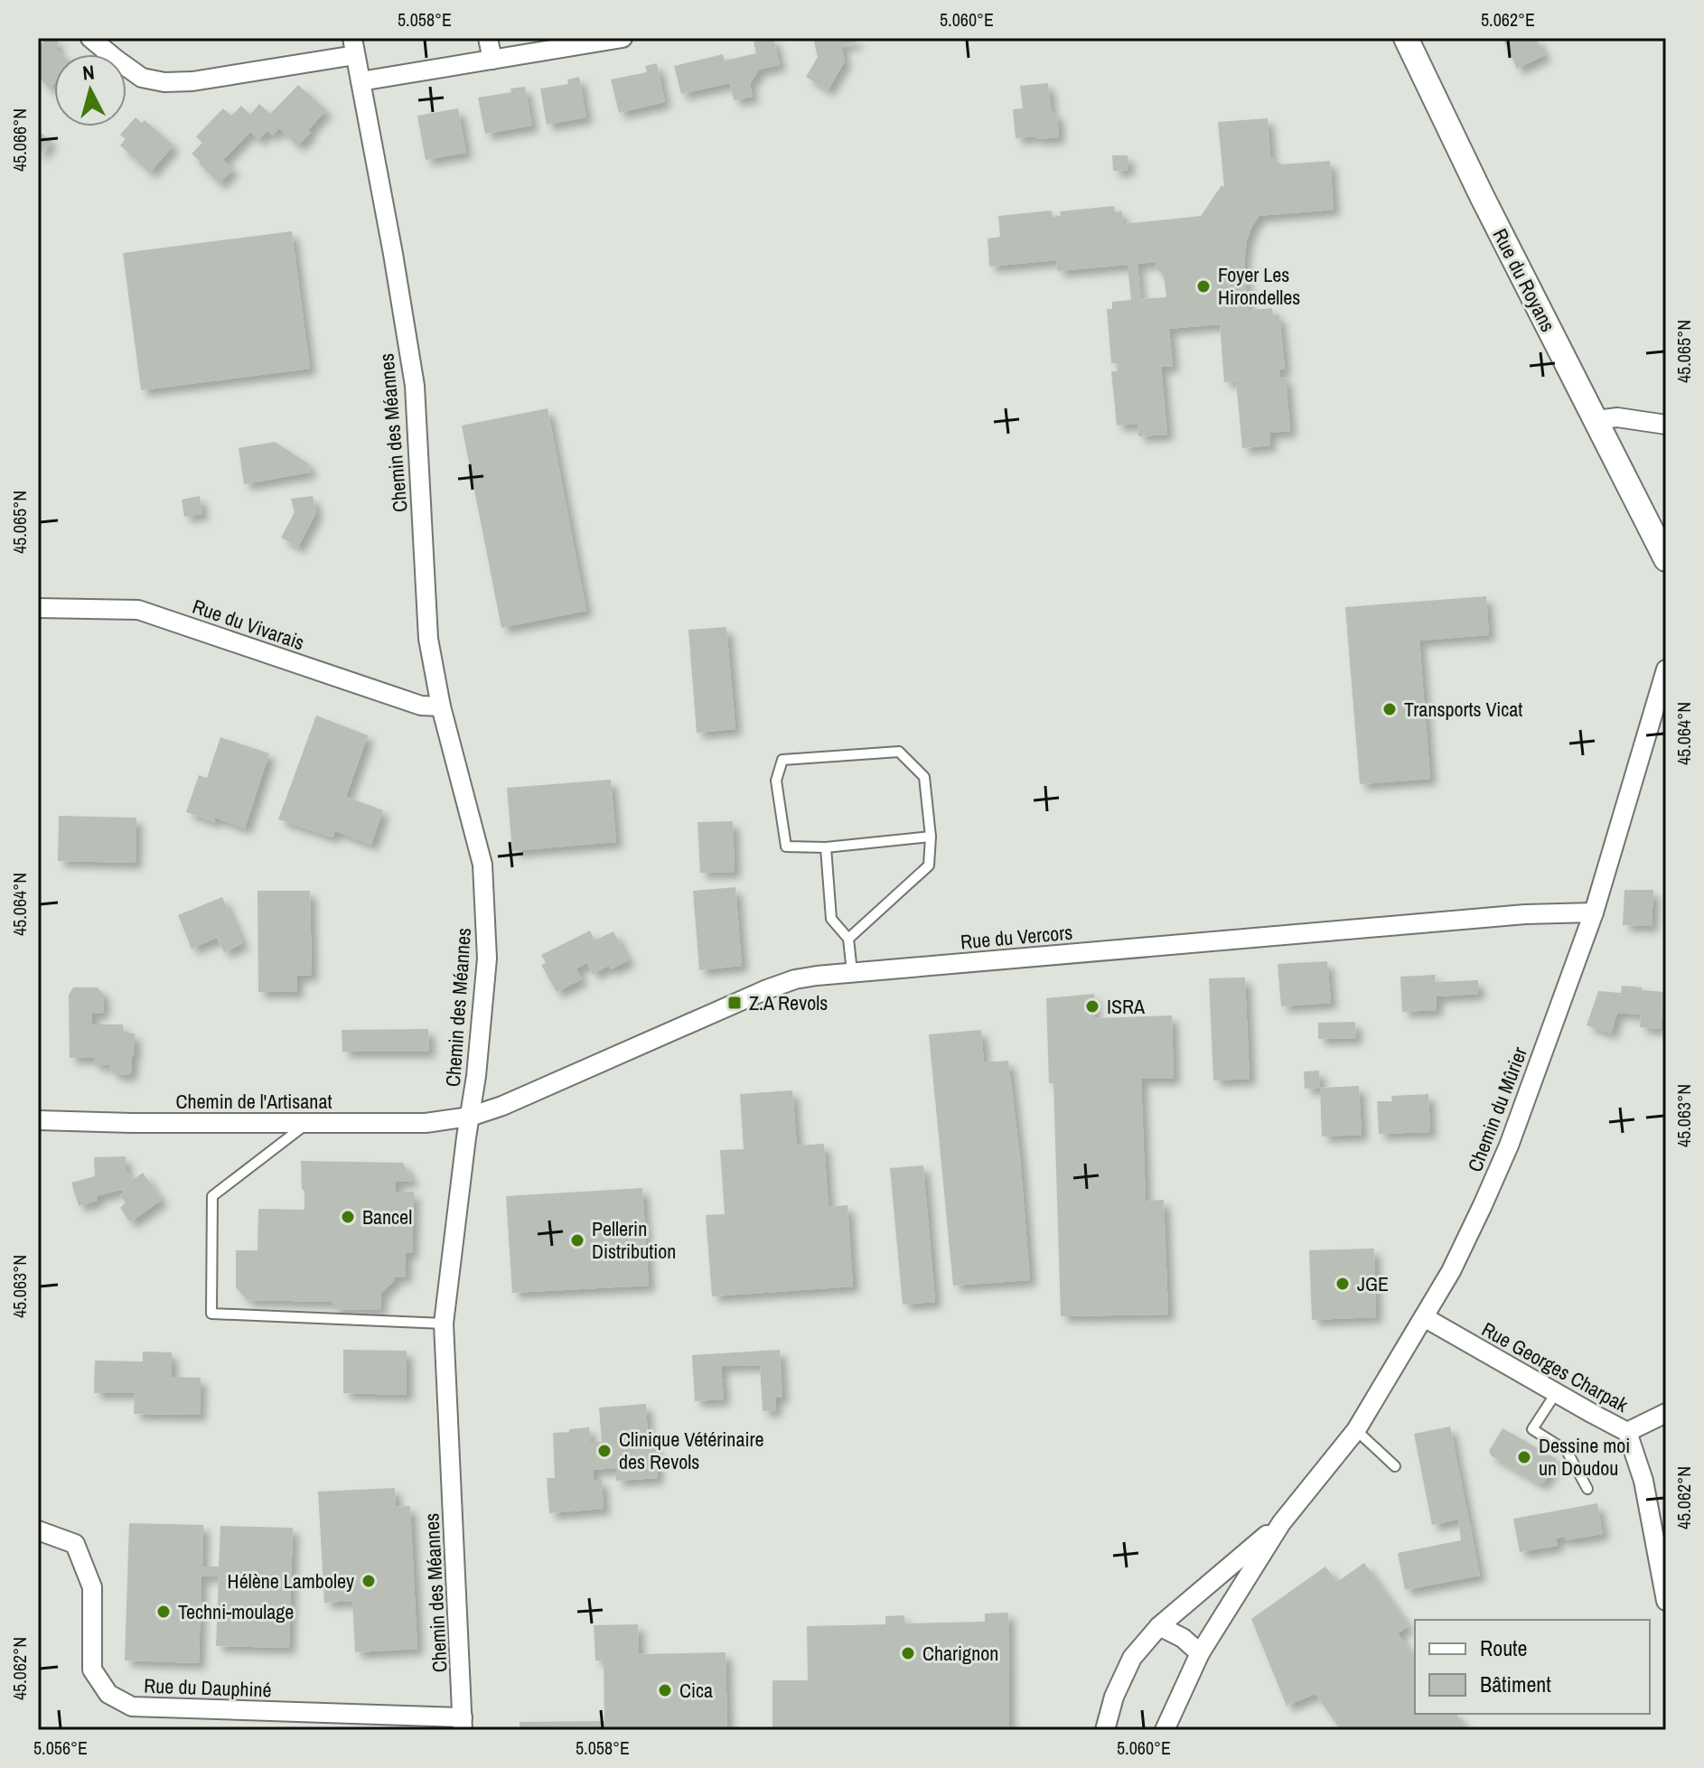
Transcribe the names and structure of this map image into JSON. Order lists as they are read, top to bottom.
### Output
{
  "streets": {
    "street": [
      "Rue du Royans",
      "Chemin des Méannes",
      "Rue du Vivarais",
      "Rue du Vercors",
      "Chemin de l'Artisanat",
      "Chemin du Mûrier",
      "Rue Georges Charpak",
      "Rue du Dauphiné"
    ]
  },
  "crossings": [
    ["Chemin des Méannes", "Rue du Vivarais"],
    ["Chemin des Méannes", "Rue du Vercors"],
    ["Chemin des Méannes", "Chemin de l'Artisanat"],
    ["Chemin des Méannes", "Rue du Dauphiné"],
    ["Rue du Vercors", "Chemin de l'Artisanat"],
    ["Rue du Vercors", "Chemin du Mûrier"],
    ["Chemin du Mûrier", "Rue Georges Charpak"]
  ],
  "places": {
    "other": [
      "Foyer Les Hirondelles",
      "Transports Vicat",
      "ISRA",
      "Bancel",
      "Pellerin Distribution",
      "JGE",
      "Clinique Vétérinaire des Revols",
      "Dessine moi un Doudou",
      "Hélène Lamboley",
      "Techni-moulage",
      "Charignon",
      "Cica"
    ],
    "transit": ["Z.A Revols"]
  },
  "legend": ["Route", "Bâtiment"],
  "north": "top",
  "coordinates": [
    "5.058°E",
    "5.060°E",
    "5.062°E",
    "45.066°N",
    "45.065°N",
    "45.064°N",
    "45.063°N",
    "45.062°N",
    "5.056°E"
  ]
}
